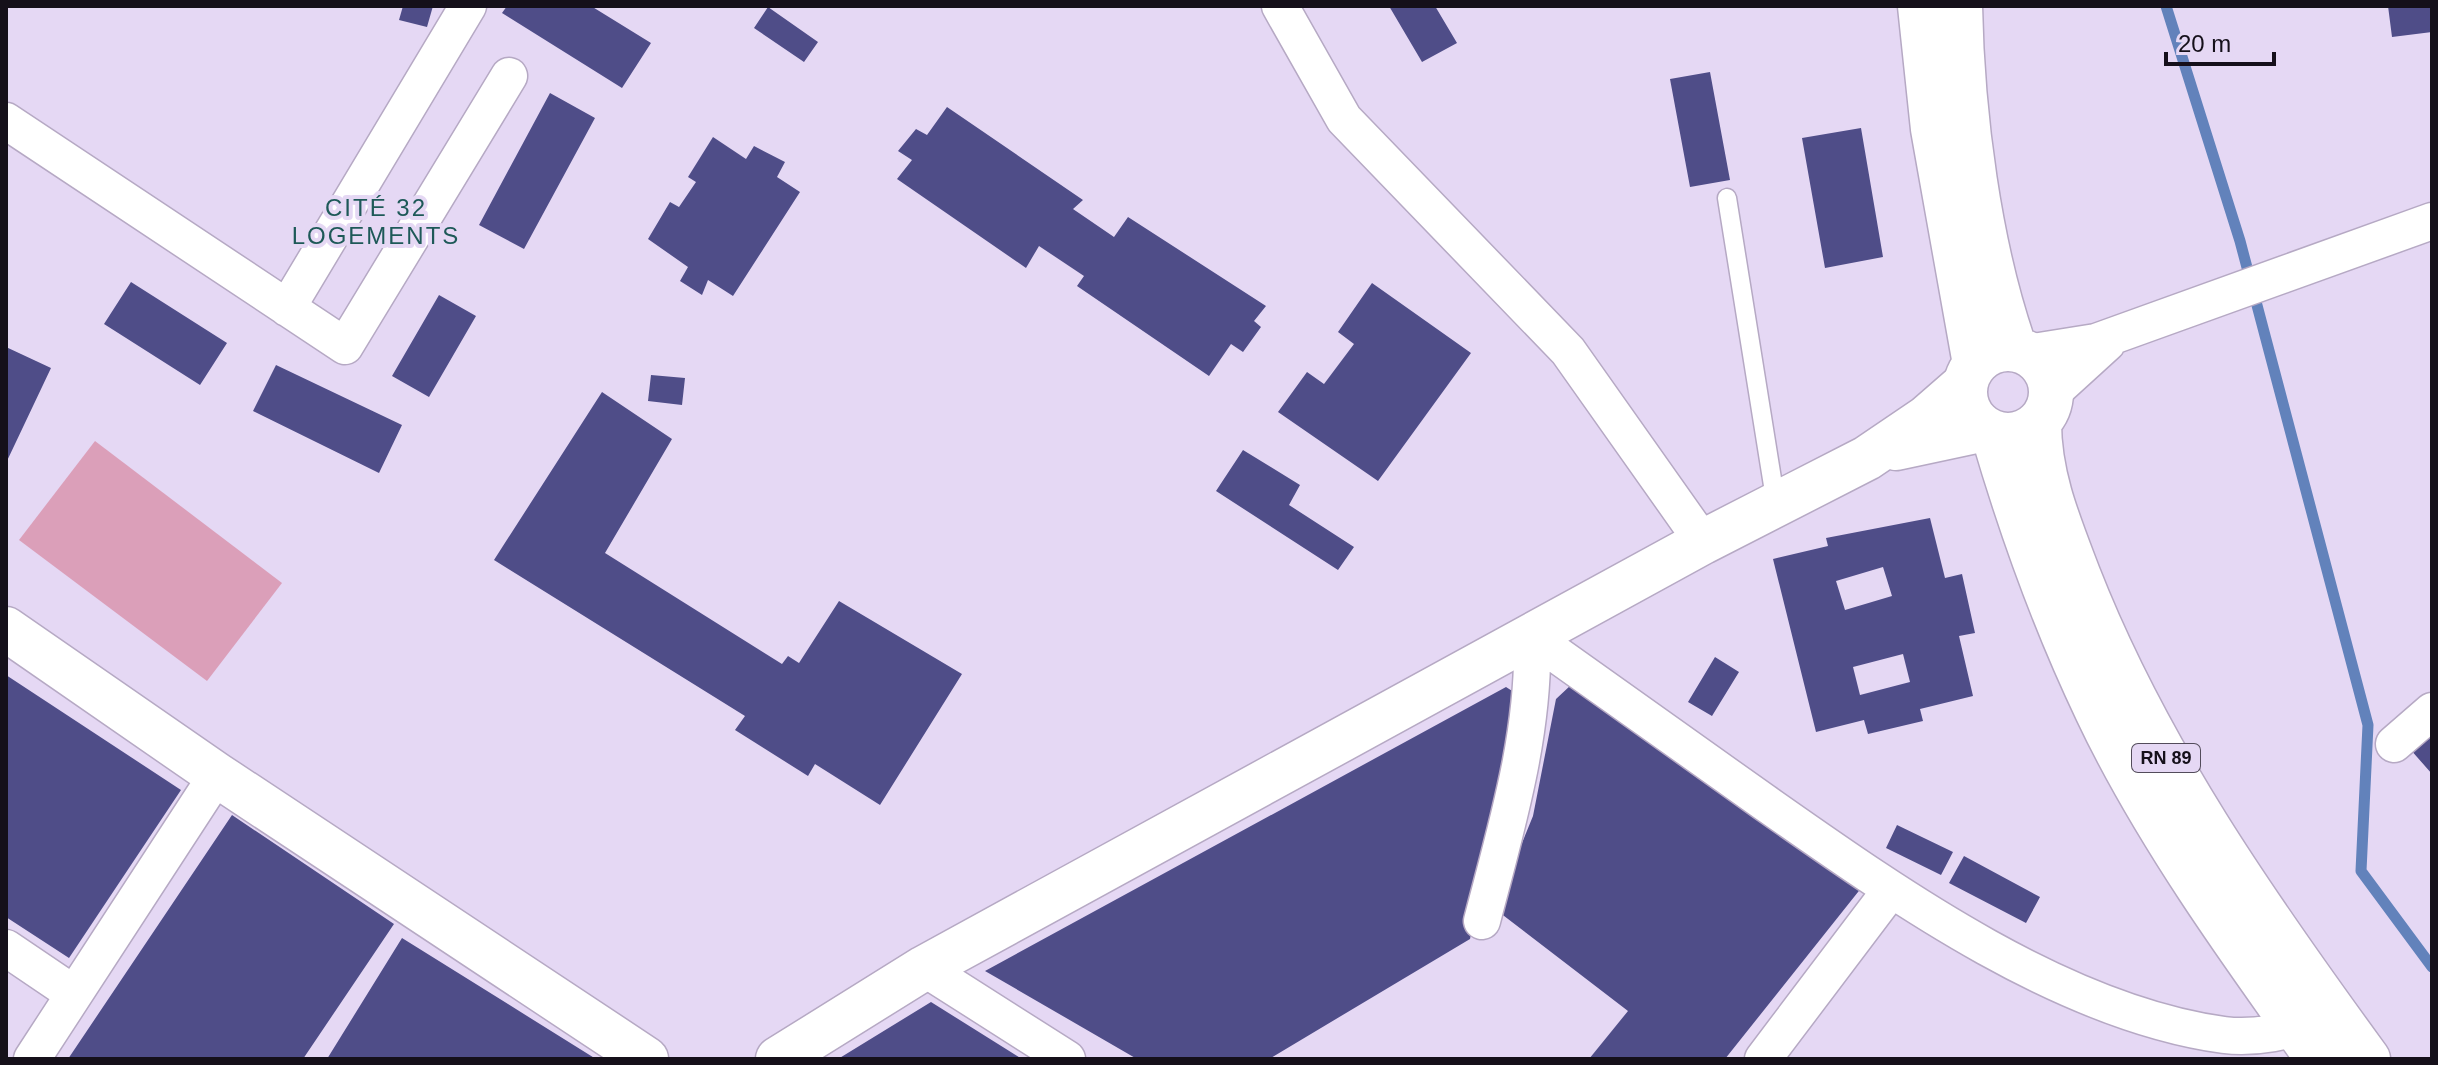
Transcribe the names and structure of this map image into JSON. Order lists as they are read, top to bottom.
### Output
{
  "streets": {
    "street": ["RN 89"]
  },
  "districts": ["CITÉ 32 LOGEMENTS"],
  "scale_bar": "20 m"
}
